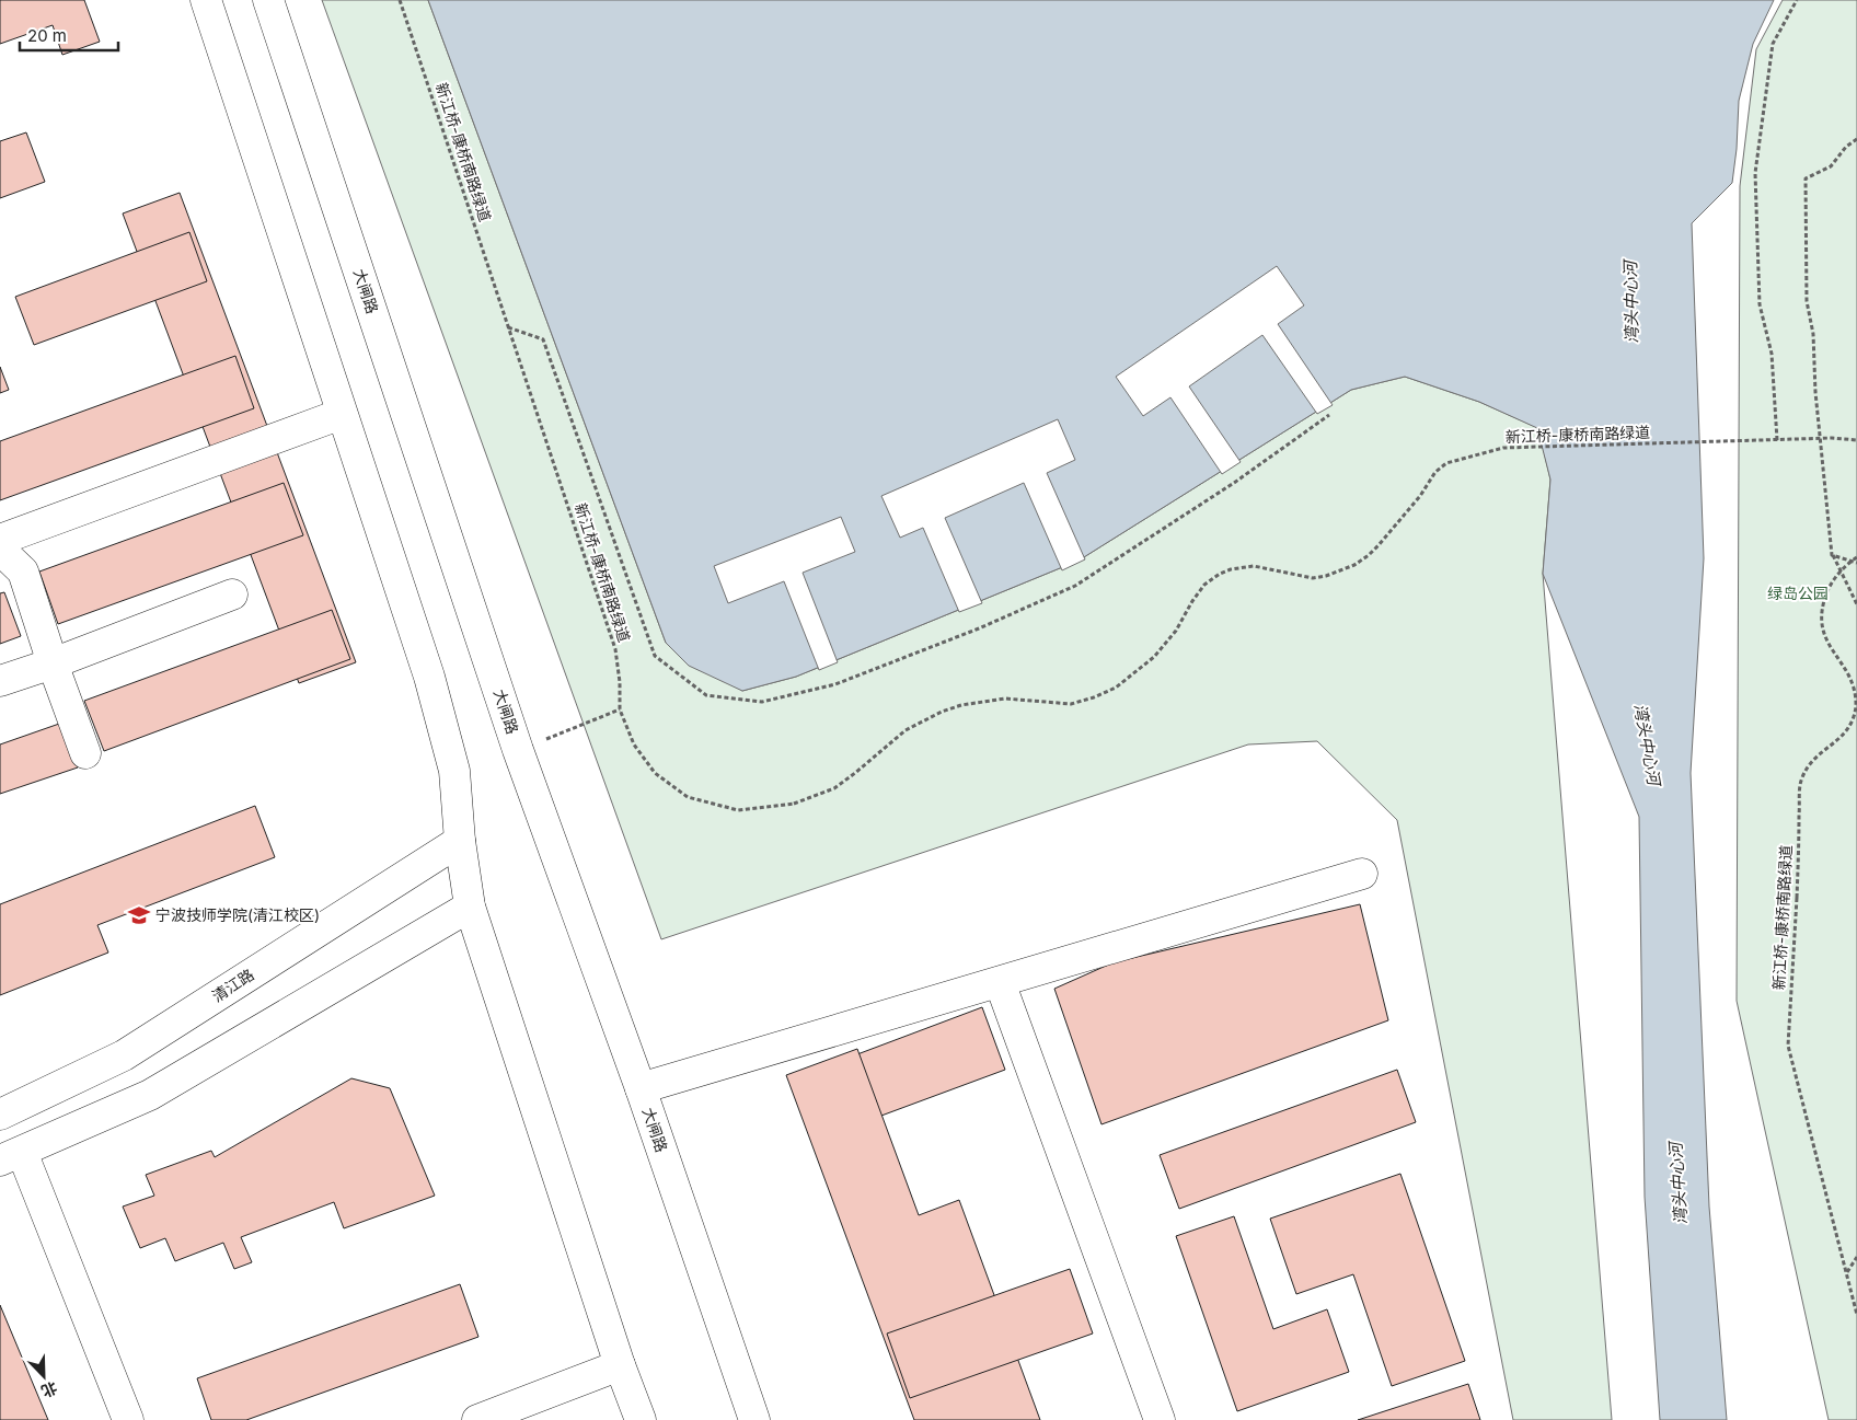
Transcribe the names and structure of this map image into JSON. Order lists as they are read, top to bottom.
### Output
{
  "streets": {
    "main road": ["大闸路", "清江路"],
    "path": ["新江桥-康桥南路绿道"]
  },
  "water": ["湾头中心河"],
  "parks": ["绿岛公园"],
  "places": {
    "school or university": ["宁波技师学院(清江校区)"]
  },
  "scale_bar": "20 m",
  "north": "bottom right"
}
